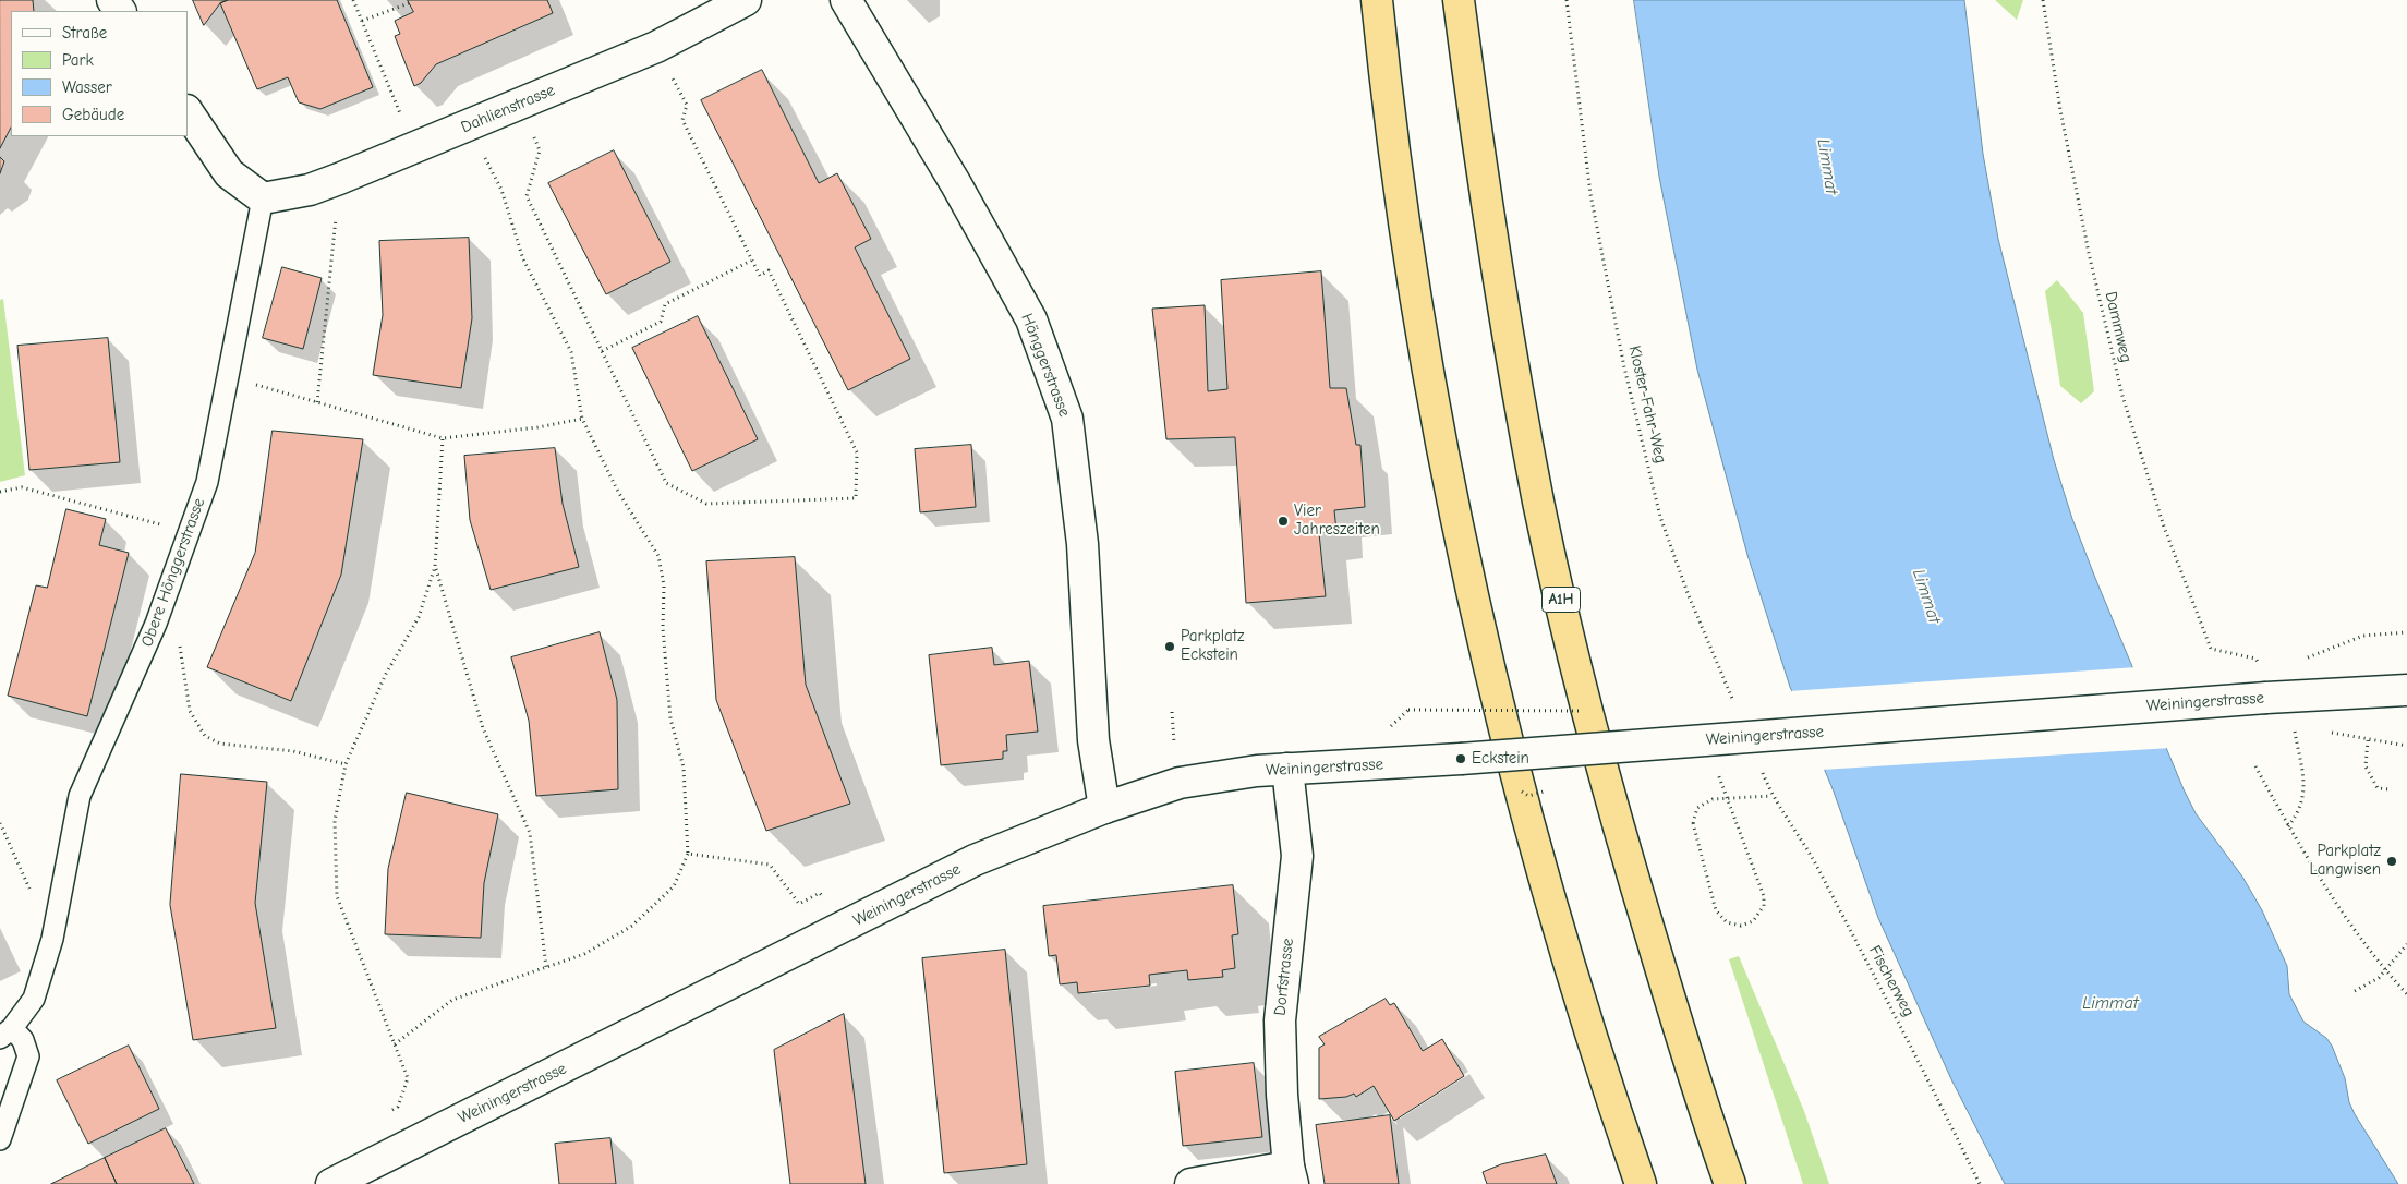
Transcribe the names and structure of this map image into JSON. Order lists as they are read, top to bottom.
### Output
{
  "streets": {
    "highway": ["A1H"],
    "main road": [
      "Dahlienstrasse",
      "Hönggerstrasse",
      "Weiningerstrasse",
      "Dorfstrasse"
    ],
    "lane": ["Obere Hönggerstrasse"],
    "path": ["Dammweg", "Kloster-Fahr-Weg", "Fischerweg"]
  },
  "crossings": [
    ["Dahlienstrasse", "Obere Hönggerstrasse"],
    ["Hönggerstrasse", "Weiningerstrasse"],
    ["Weiningerstrasse", "Dorfstrasse"]
  ],
  "water": ["Limmat"],
  "places": [
    "Vier Jahreszeiten",
    "Parkplatz Eckstein",
    "Eckstein",
    "Parkplatz Langwisen"
  ],
  "legend": [
    "Straße",
    "Park",
    "Wasser",
    "Gebäude"
  ]
}
